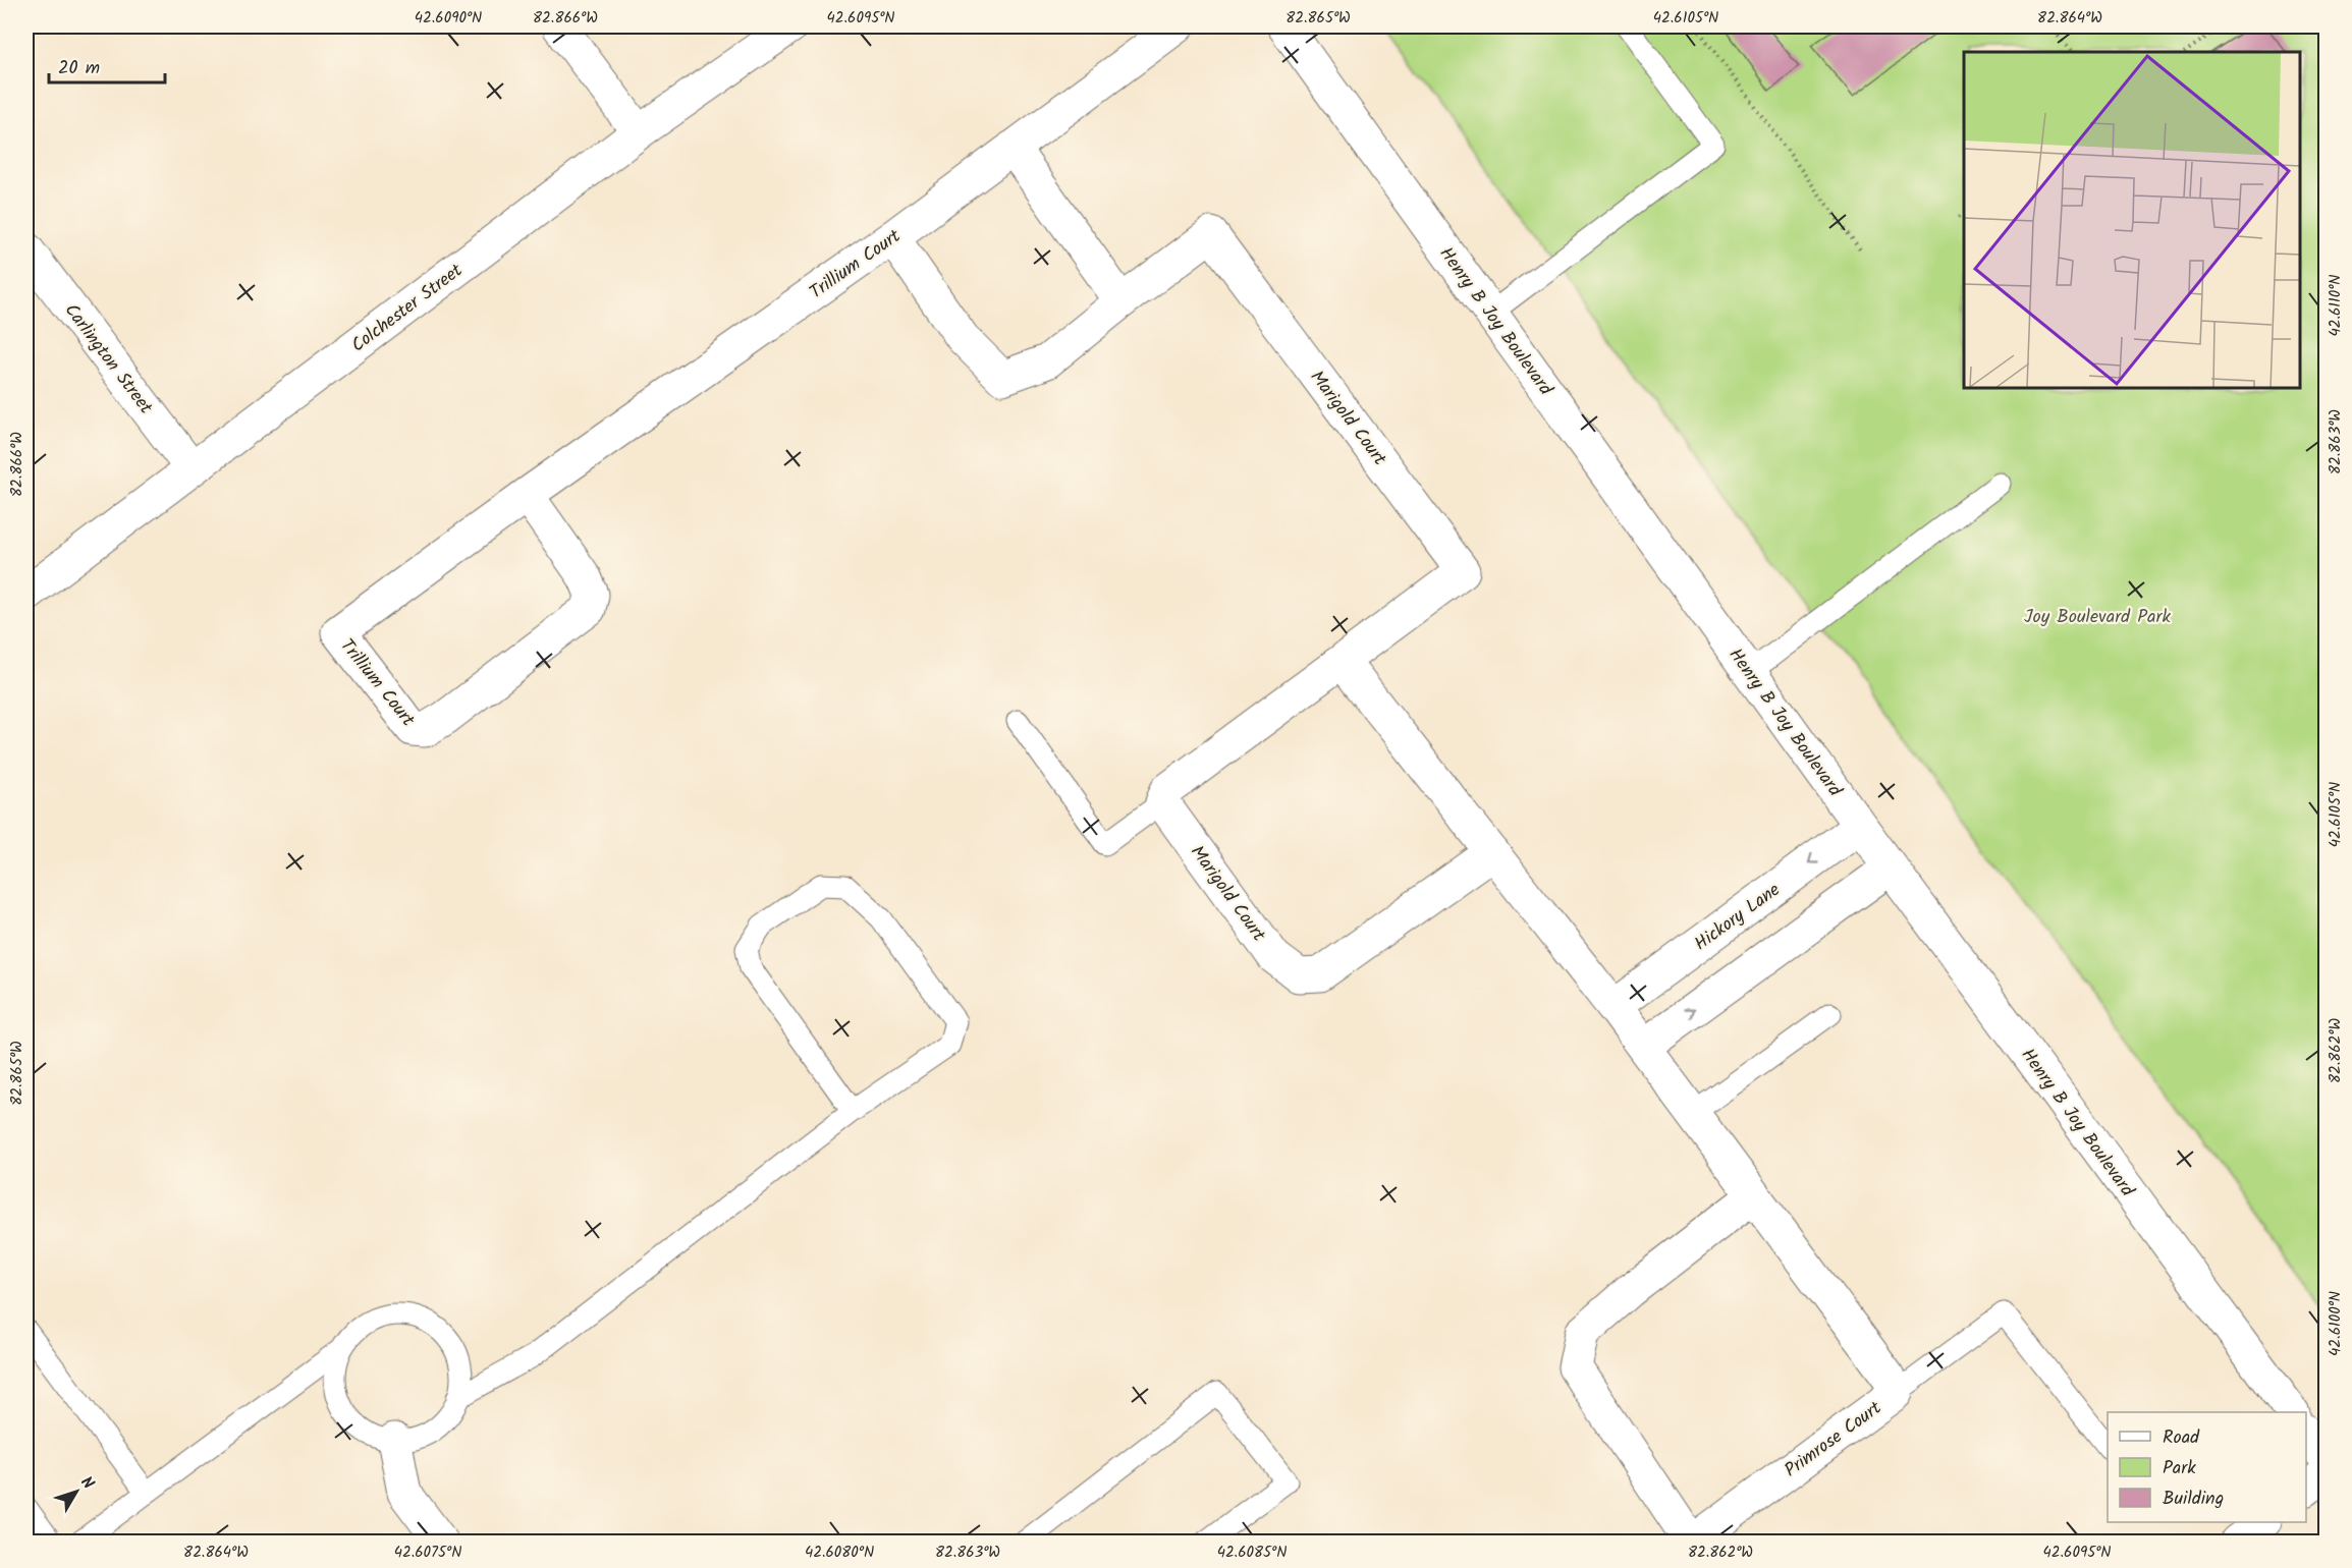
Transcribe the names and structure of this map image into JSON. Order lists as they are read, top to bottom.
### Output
{
  "streets": {
    "street": [
      "Trillium Court",
      "Colchester Street",
      "Henry B Joy Boulevard",
      "Carlington Street",
      "Marigold Court",
      "Hickory Lane",
      "Primrose Court"
    ]
  },
  "crossings": [
    ["Trillium Court", "Marigold Court"],
    ["Colchester Street", "Carlington Street"],
    ["Henry B Joy Boulevard", "Hickory Lane"],
    ["Hickory Lane", "Primrose Court"]
  ],
  "parks": ["Joy Boulevard Park"],
  "legend": ["Road", "Park", "Building"],
  "scale_bar": "20 m",
  "north": "top right",
  "coordinates": [
    "42.6090°N",
    "82.866°W",
    "42.6095°N",
    "82.865°W",
    "42.6105°N",
    "82.864°W",
    "42.6110°N",
    "82.863°W",
    "82.862°W",
    "42.6100°N",
    "42.6075°N",
    "42.6080°N",
    "42.6085°N"
  ]
}
